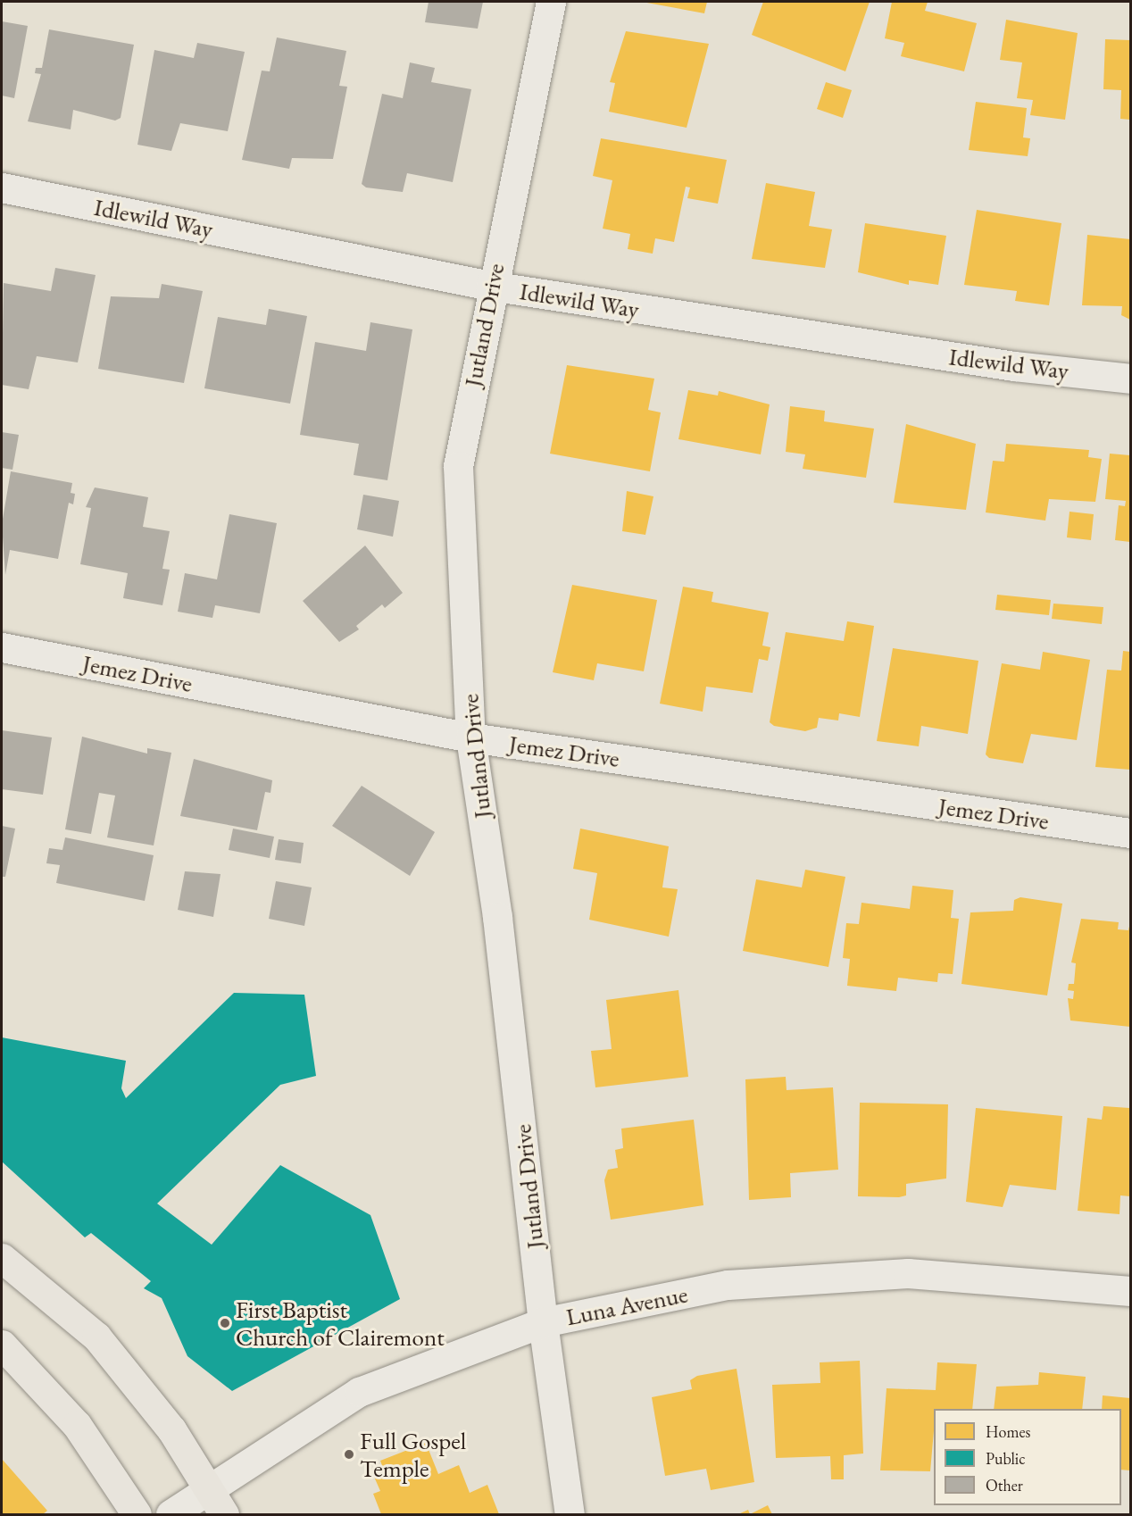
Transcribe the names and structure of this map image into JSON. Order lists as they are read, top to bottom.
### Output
{
  "streets": {
    "street": [
      "Idlewild Way",
      "Jutland Drive",
      "Jemez Drive",
      "Luna Avenue"
    ]
  },
  "crossings": [
    ["Idlewild Way", "Jutland Drive"],
    ["Jutland Drive", "Jemez Drive"],
    ["Jutland Drive", "Luna Avenue"]
  ],
  "places": ["First Baptist Church of Clairemont", "Full Gospel Temple"],
  "legend": ["Homes", "Public", "Other"]
}
